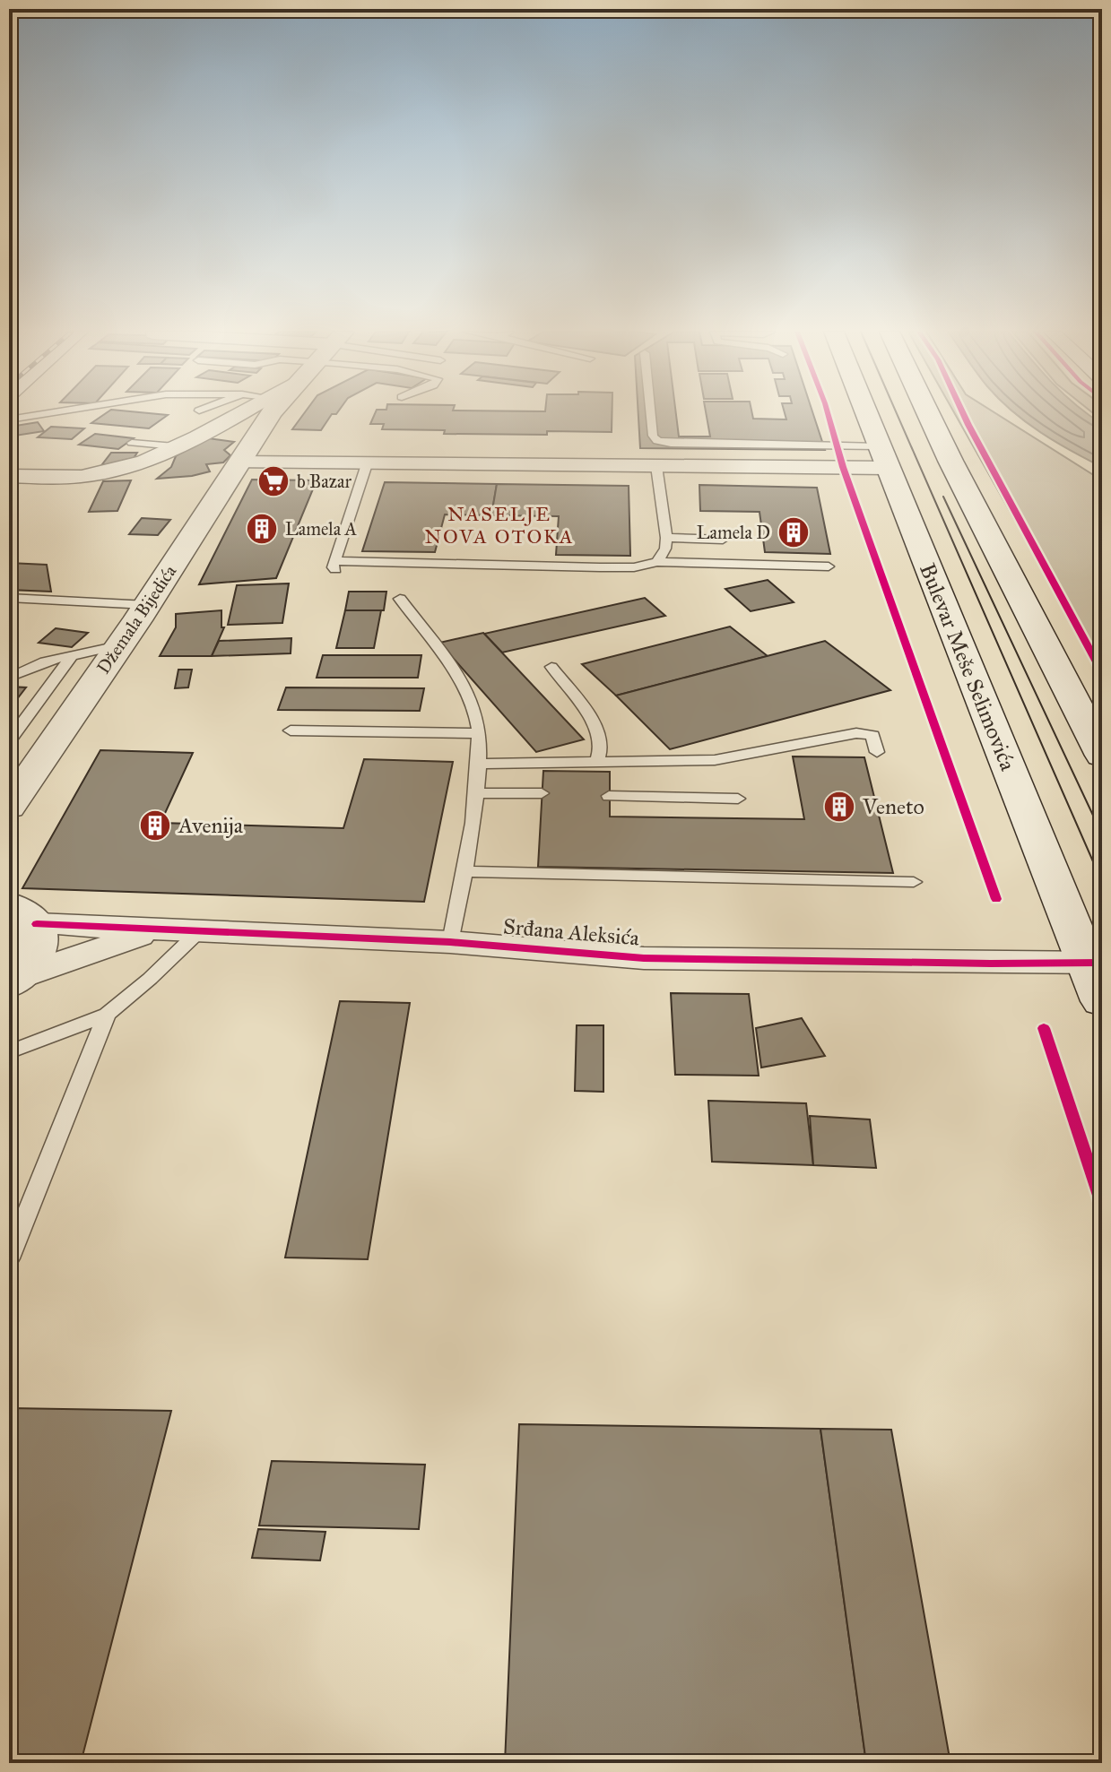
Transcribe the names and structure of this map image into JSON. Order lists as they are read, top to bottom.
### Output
{
  "streets": {
    "main road": ["Džemala Bijedića", "Bulevar Meše Selimovića"],
    "street": ["Srđana Aleksića"]
  },
  "crossings": [
    ["Bulevar Meše Selimovića", "Srđana Aleksića"]
  ],
  "districts": ["NASELJE NOVA OTOKA"],
  "places": {
    "supermarket": ["b Bazar"],
    "building": [
      "Lamela A",
      "Lamela D",
      "Veneto",
      "Avenija"
    ]
  }
}
